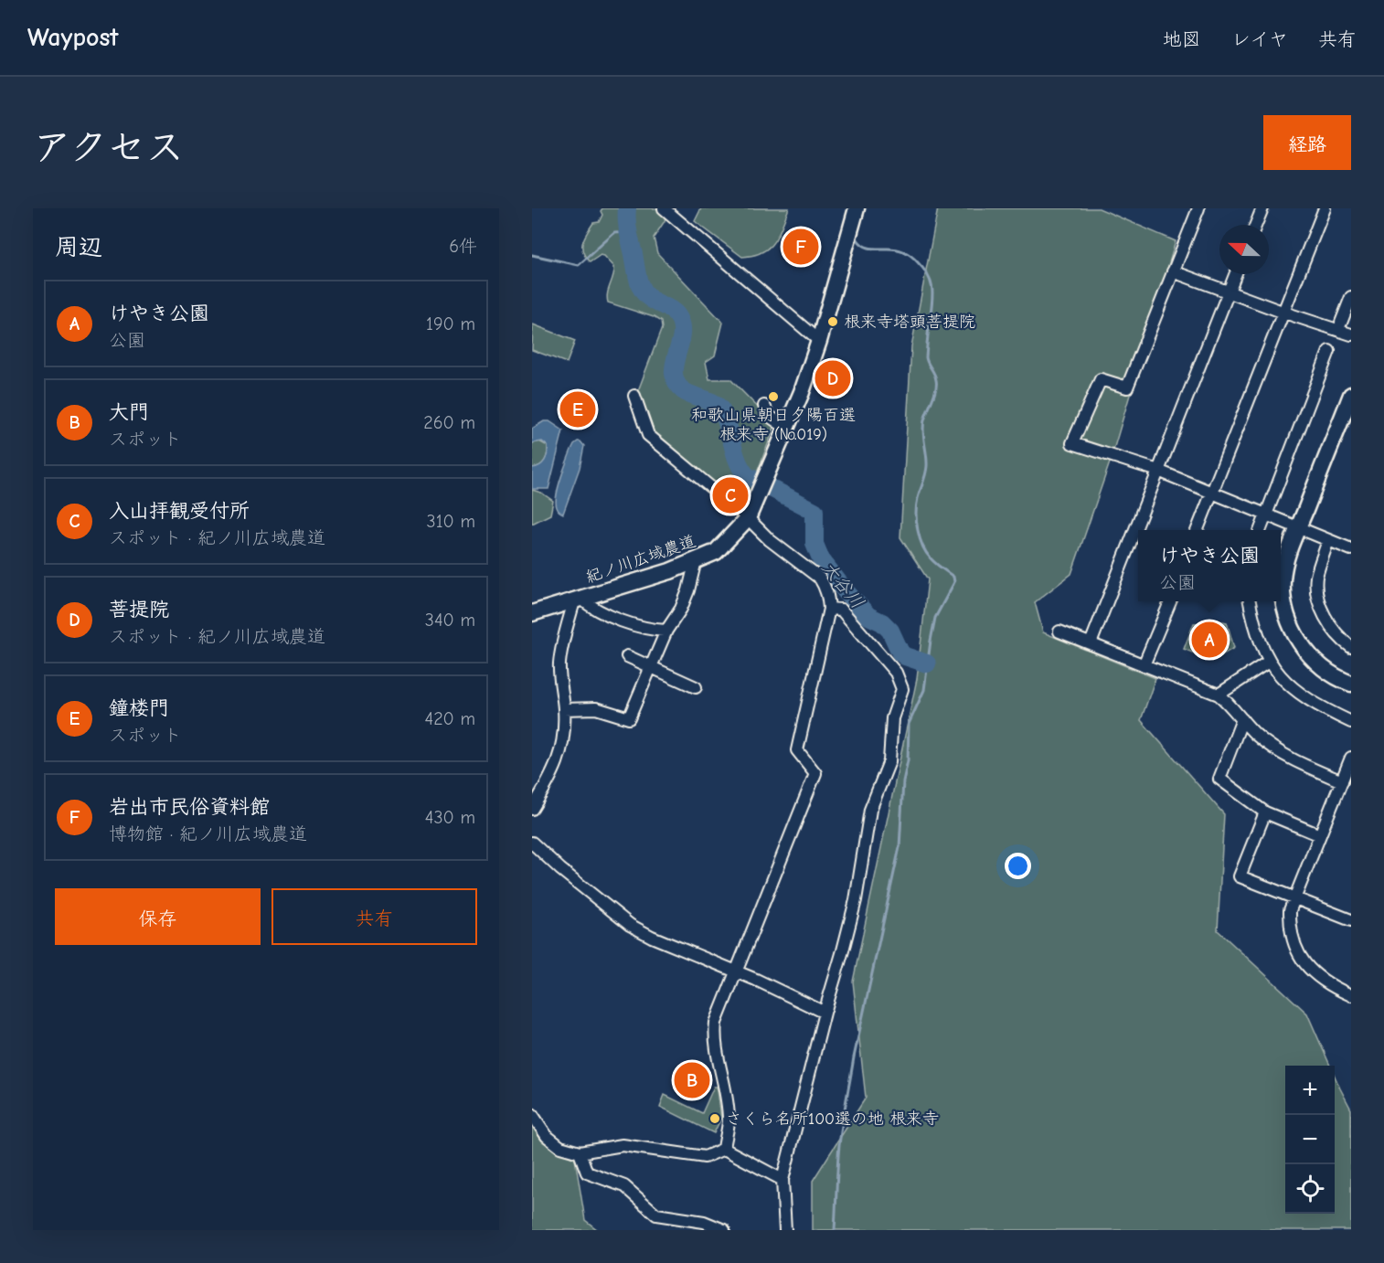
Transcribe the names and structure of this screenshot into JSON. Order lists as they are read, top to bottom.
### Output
{
  "streets": {
    "street": ["紀ノ川広域農道"]
  },
  "water": ["大谷川"],
  "places": ["根来寺塔頭菩提院", "和歌山県朝日夕陽百選 根来寺 (№019)", "さくら名所100選の地 根来寺"],
  "north": "left",
  "page": {
    "header": "Waypost",
    "nav": ["地図", "レイヤ", "共有"],
    "title": "アクセス",
    "buttons": [
      "経路",
      ["保存", "共有"]
    ],
    "heading": ["周辺", "6件"],
    "pins": [
      "F",
      "D",
      "E",
      "C",
      "A",
      "B"
    ],
    "list": [
      {
        "mark": "A",
        "name": "けやき公園",
        "note": "公園",
        "value": "190 m"
      },
      {
        "mark": "B",
        "name": "大門",
        "note": "スポット",
        "value": "260 m"
      },
      {
        "mark": "C",
        "name": "入山拝観受付所",
        "note": "スポット · 紀ノ川広域農道",
        "value": "310 m"
      },
      {
        "mark": "D",
        "name": "菩提院",
        "note": "スポット · 紀ノ川広域農道",
        "value": "340 m"
      },
      {
        "mark": "E",
        "name": "鐘楼門",
        "note": "スポット",
        "value": "420 m"
      },
      {
        "mark": "F",
        "name": "岩出市民俗資料館",
        "note": "博物館 · 紀ノ川広域農道",
        "value": "430 m"
      }
    ],
    "popup": ["けやき公園", "公園"],
    "map_buttons": ["+", "−"]
  }
}
